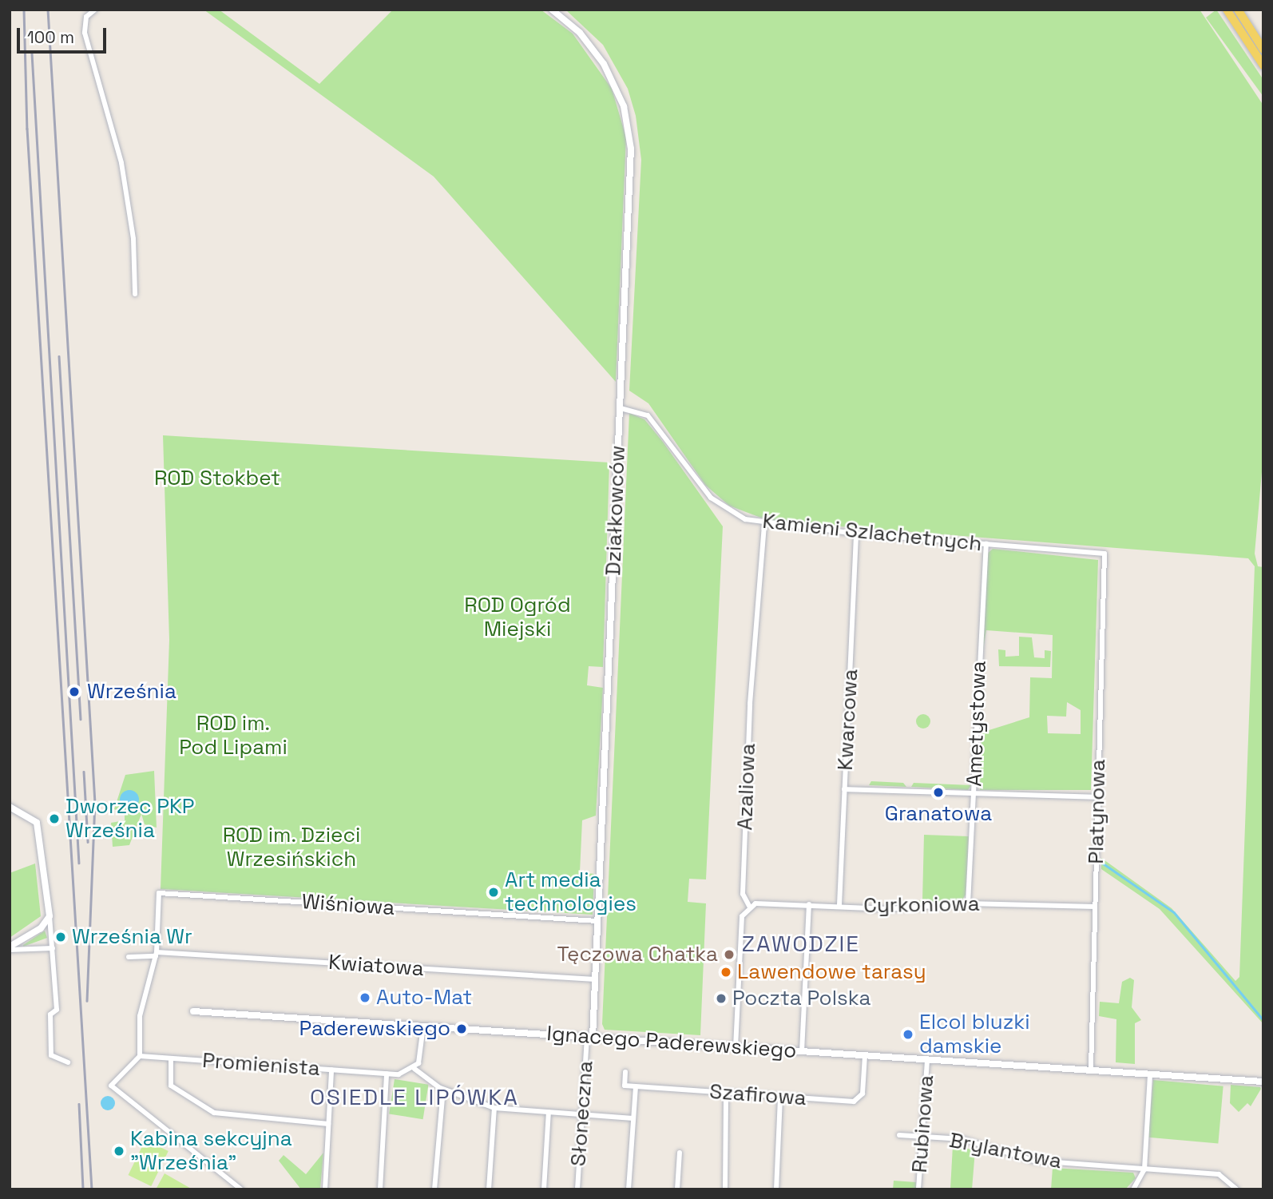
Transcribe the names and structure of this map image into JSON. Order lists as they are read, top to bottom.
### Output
{
  "streets": {
    "street": [
      "Działkowców",
      "Kamieni Szlachetnych",
      "Kwarcowa",
      "Ametystowa",
      "Azaliowa",
      "Platynowa",
      "Wiśniowa",
      "Cyrkoniowa",
      "Kwiatowa",
      "Ignacego Paderewskiego",
      "Promienista",
      "Szafirowa",
      "Słoneczna",
      "Rubinowa",
      "Brylantowa"
    ]
  },
  "crossings": [
    ["Działkowców", "Kamieni Szlachetnych"],
    ["Działkowców", "Wiśniowa"],
    ["Działkowców", "Kwiatowa"],
    ["Działkowców", "Ignacego Paderewskiego"],
    ["Działkowców", "Słoneczna"],
    ["Kamieni Szlachetnych", "Kwarcowa"],
    ["Kamieni Szlachetnych", "Ametystowa"],
    ["Kamieni Szlachetnych", "Azaliowa"],
    ["Kamieni Szlachetnych", "Platynowa"],
    ["Kwarcowa", "Cyrkoniowa"],
    ["Ametystowa", "Cyrkoniowa"],
    ["Azaliowa", "Cyrkoniowa"],
    ["Azaliowa", "Ignacego Paderewskiego"],
    ["Platynowa", "Cyrkoniowa"],
    ["Platynowa", "Ignacego Paderewskiego"],
    ["Wiśniowa", "Kwiatowa"],
    ["Ignacego Paderewskiego", "Szafirowa"],
    ["Ignacego Paderewskiego", "Słoneczna"],
    ["Ignacego Paderewskiego", "Rubinowa"],
    ["Rubinowa", "Brylantowa"]
  ],
  "districts": ["ZAWODZIE", "OSIEDLE LIPÓWKA"],
  "parks": [
    "ROD Stokbet",
    "ROD Ogród Miejski",
    "ROD im. Pod Lipami",
    "ROD im. Dzieci Wrzesińskich"
  ],
  "places": [
    "Września",
    "Granatowa",
    "Dworzec PKP Września",
    "Art media technologies",
    "Września Wr",
    "Tęczowa Chatka",
    "Lawendowe tarasy",
    "Auto-Mat",
    "Poczta Polska",
    "Paderewskiego",
    "Elcol bluzki damskie",
    "Kabina sekcyjna \"Września\""
  ],
  "scale_bar": "100 m"
}
